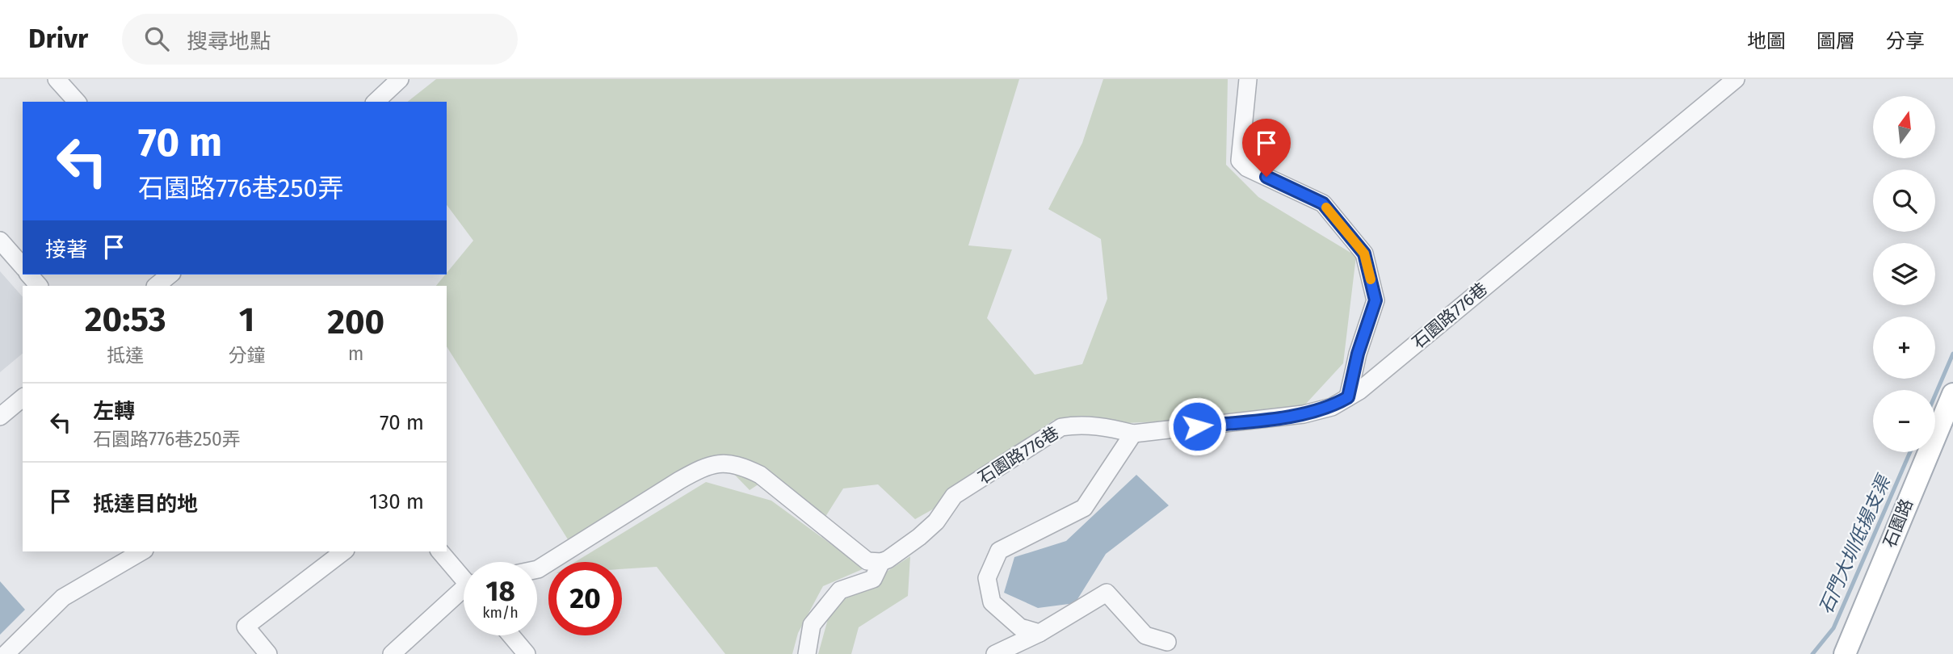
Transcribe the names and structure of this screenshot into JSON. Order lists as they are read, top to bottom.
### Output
{
  "streets": {
    "main road": ["石園路"],
    "lane": ["石園路776巷"]
  },
  "water": ["石門大圳低揚支渠"],
  "north": "top",
  "page": {
    "header": "Drivr",
    "search": "搜尋地點",
    "nav": ["地圖", "圖層", "分享"],
    "map_buttons": ["+", "−"],
    "turn": ["70 m", "石園路776巷250弄"],
    "then": "接著",
    "eta": [
      "20:53",
      "抵達",
      "1",
      "分鐘",
      "200",
      "m"
    ],
    "list": [
      {
        "name": "左轉",
        "note": "石園路776巷250弄",
        "value": "70 m"
      },
      {
        "name": "抵達目的地",
        "value": "130 m"
      }
    ],
    "speed": "18 km/h",
    "limit": "20"
  }
}
